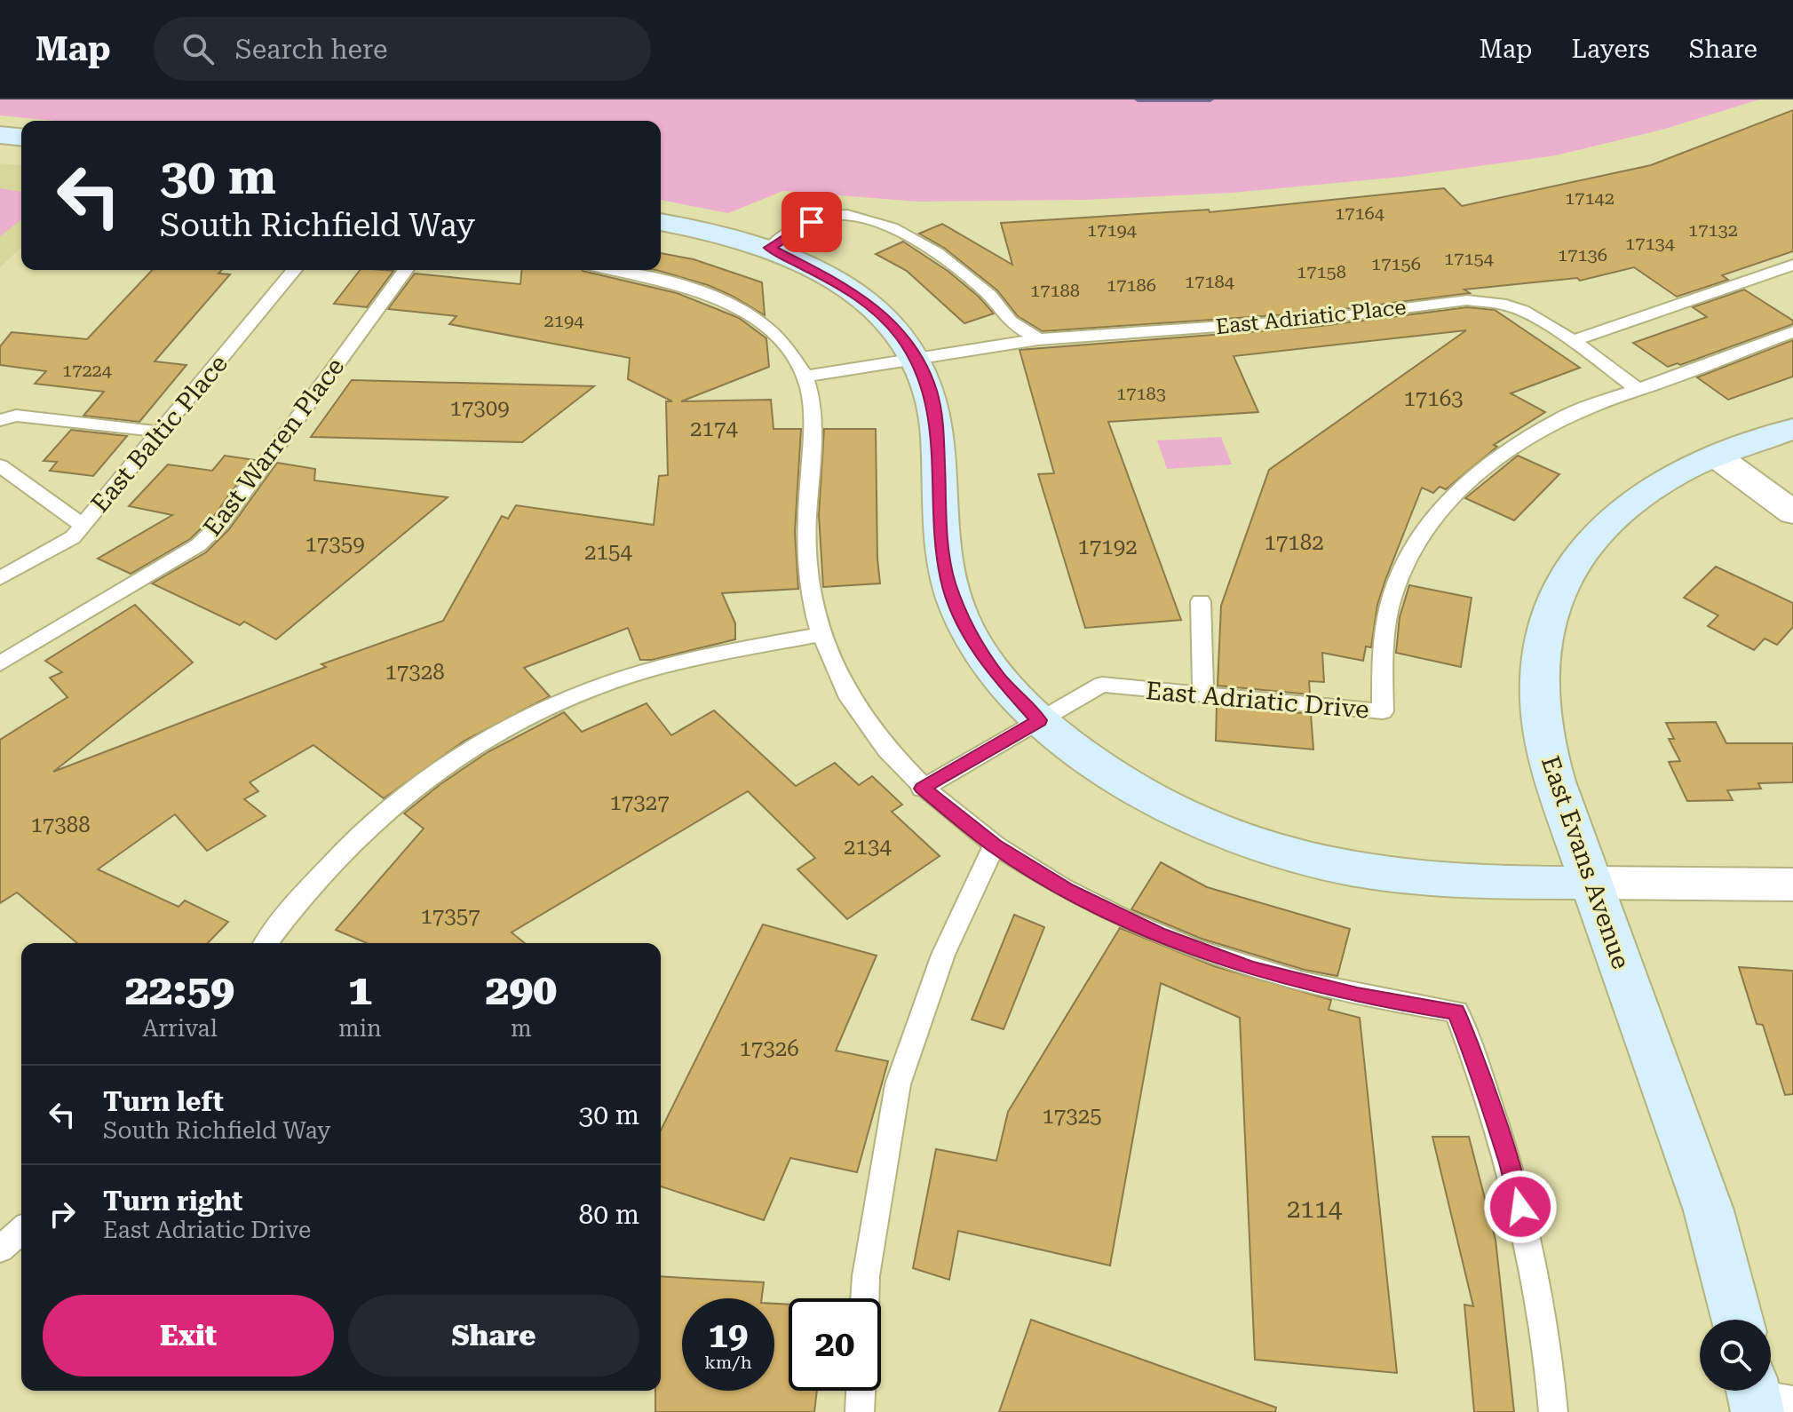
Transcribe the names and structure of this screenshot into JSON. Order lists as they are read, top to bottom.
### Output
{
  "streets": {
    "street": ["East Evans Avenue"],
    "lane": [
      "East Adriatic Place",
      "East Baltic Place",
      "East Warren Place",
      "East Adriatic Drive"
    ]
  },
  "house_numbers": [
    "17142",
    "17164",
    "17194",
    "17132",
    "17134",
    "17136",
    "17154",
    "17156",
    "17158",
    "17184",
    "17186",
    "17188",
    "2194",
    "17224",
    "17183",
    "17163",
    "17309",
    "2174",
    "17182",
    "17359",
    "17192",
    "2154",
    "17328",
    "17327",
    "17388",
    "2134",
    "17357",
    "17326",
    "17325",
    "2114"
  ],
  "page": {
    "header": "Map",
    "search": "Search here",
    "nav": ["Map", "Layers", "Share"],
    "turn": ["30 m", "South Richfield Way"],
    "eta": [
      "22:59",
      "Arrival",
      "1",
      "min",
      "290",
      "m"
    ],
    "list": [
      {
        "name": "Turn left",
        "note": "South Richfield Way",
        "value": "30 m"
      },
      {
        "name": "Turn right",
        "note": "East Adriatic Drive",
        "value": "80 m"
      }
    ],
    "buttons": ["Exit", "Share"],
    "speed": "19 km/h",
    "limit": "20"
  }
}
